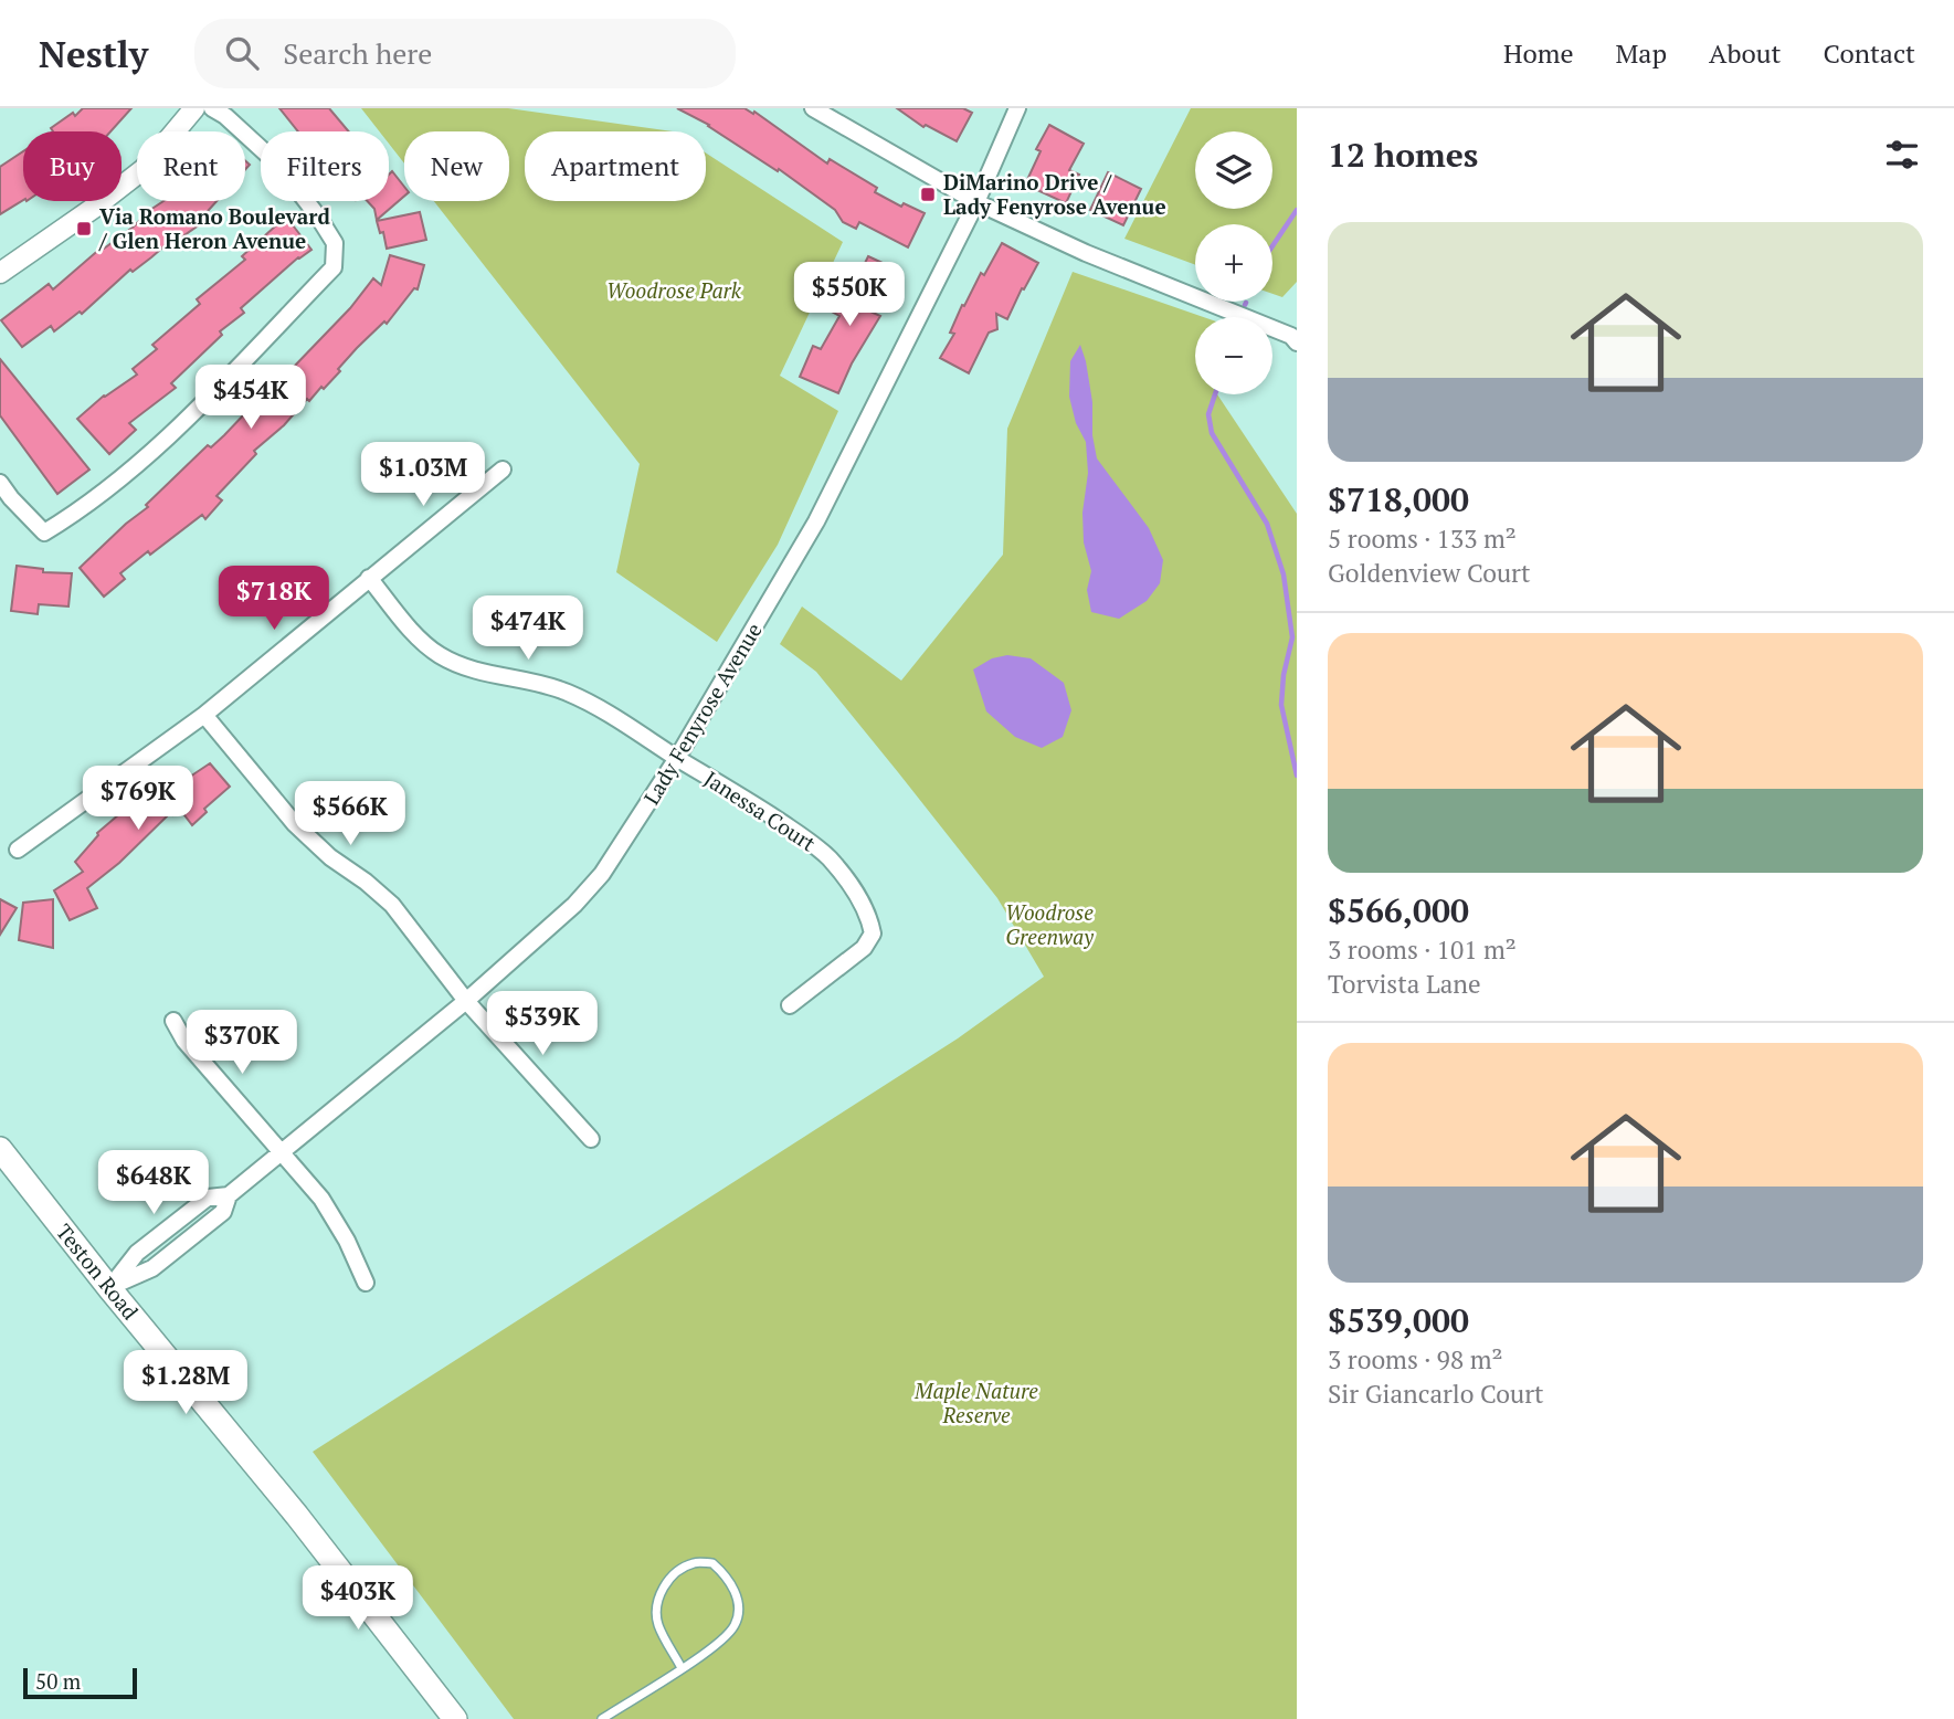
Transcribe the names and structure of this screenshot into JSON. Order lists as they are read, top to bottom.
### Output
{
  "streets": {
    "main road": ["Teston Road"],
    "street": ["Lady Fenyrose Avenue", "Janessa Court"]
  },
  "crossings": [
    ["Lady Fenyrose Avenue", "Janessa Court"],
    ["Lady Fenyrose Avenue", "Teston Road"]
  ],
  "parks": ["Woodrose Park", "Woodrose Greenway", "Maple Nature Reserve"],
  "places": {
    "transit": ["DiMarino Drive / Lady Fenyrose Avenue", "Via Romano Boulevard / Glen Heron Avenue"]
  },
  "scale_bar": "50 m",
  "page": {
    "header": "Nestly",
    "search": "Search here",
    "nav": [
      "Home",
      "Map",
      "About",
      "Contact"
    ],
    "heading": "12 homes",
    "map_buttons": ["+", "−"],
    "chip": [
      "Buy",
      "Rent",
      "Filters",
      "New",
      "Apartment"
    ],
    "list": [
      {
        "name": "$718,000",
        "note": "5 rooms · 133 m² · Goldenview Court"
      },
      {
        "name": "$566,000",
        "note": "3 rooms · 101 m² · Torvista Lane"
      },
      {
        "name": "$539,000",
        "note": "3 rooms · 98 m² · Sir Giancarlo Court"
      }
    ],
    "price": [
      "$550K",
      "$454K",
      "$1.03M",
      "$718K",
      "$474K",
      "$769K",
      "$566K",
      "$539K",
      "$370K",
      "$648K",
      "$1.28M",
      "$403K"
    ],
    "scale": "50 m"
  }
}
